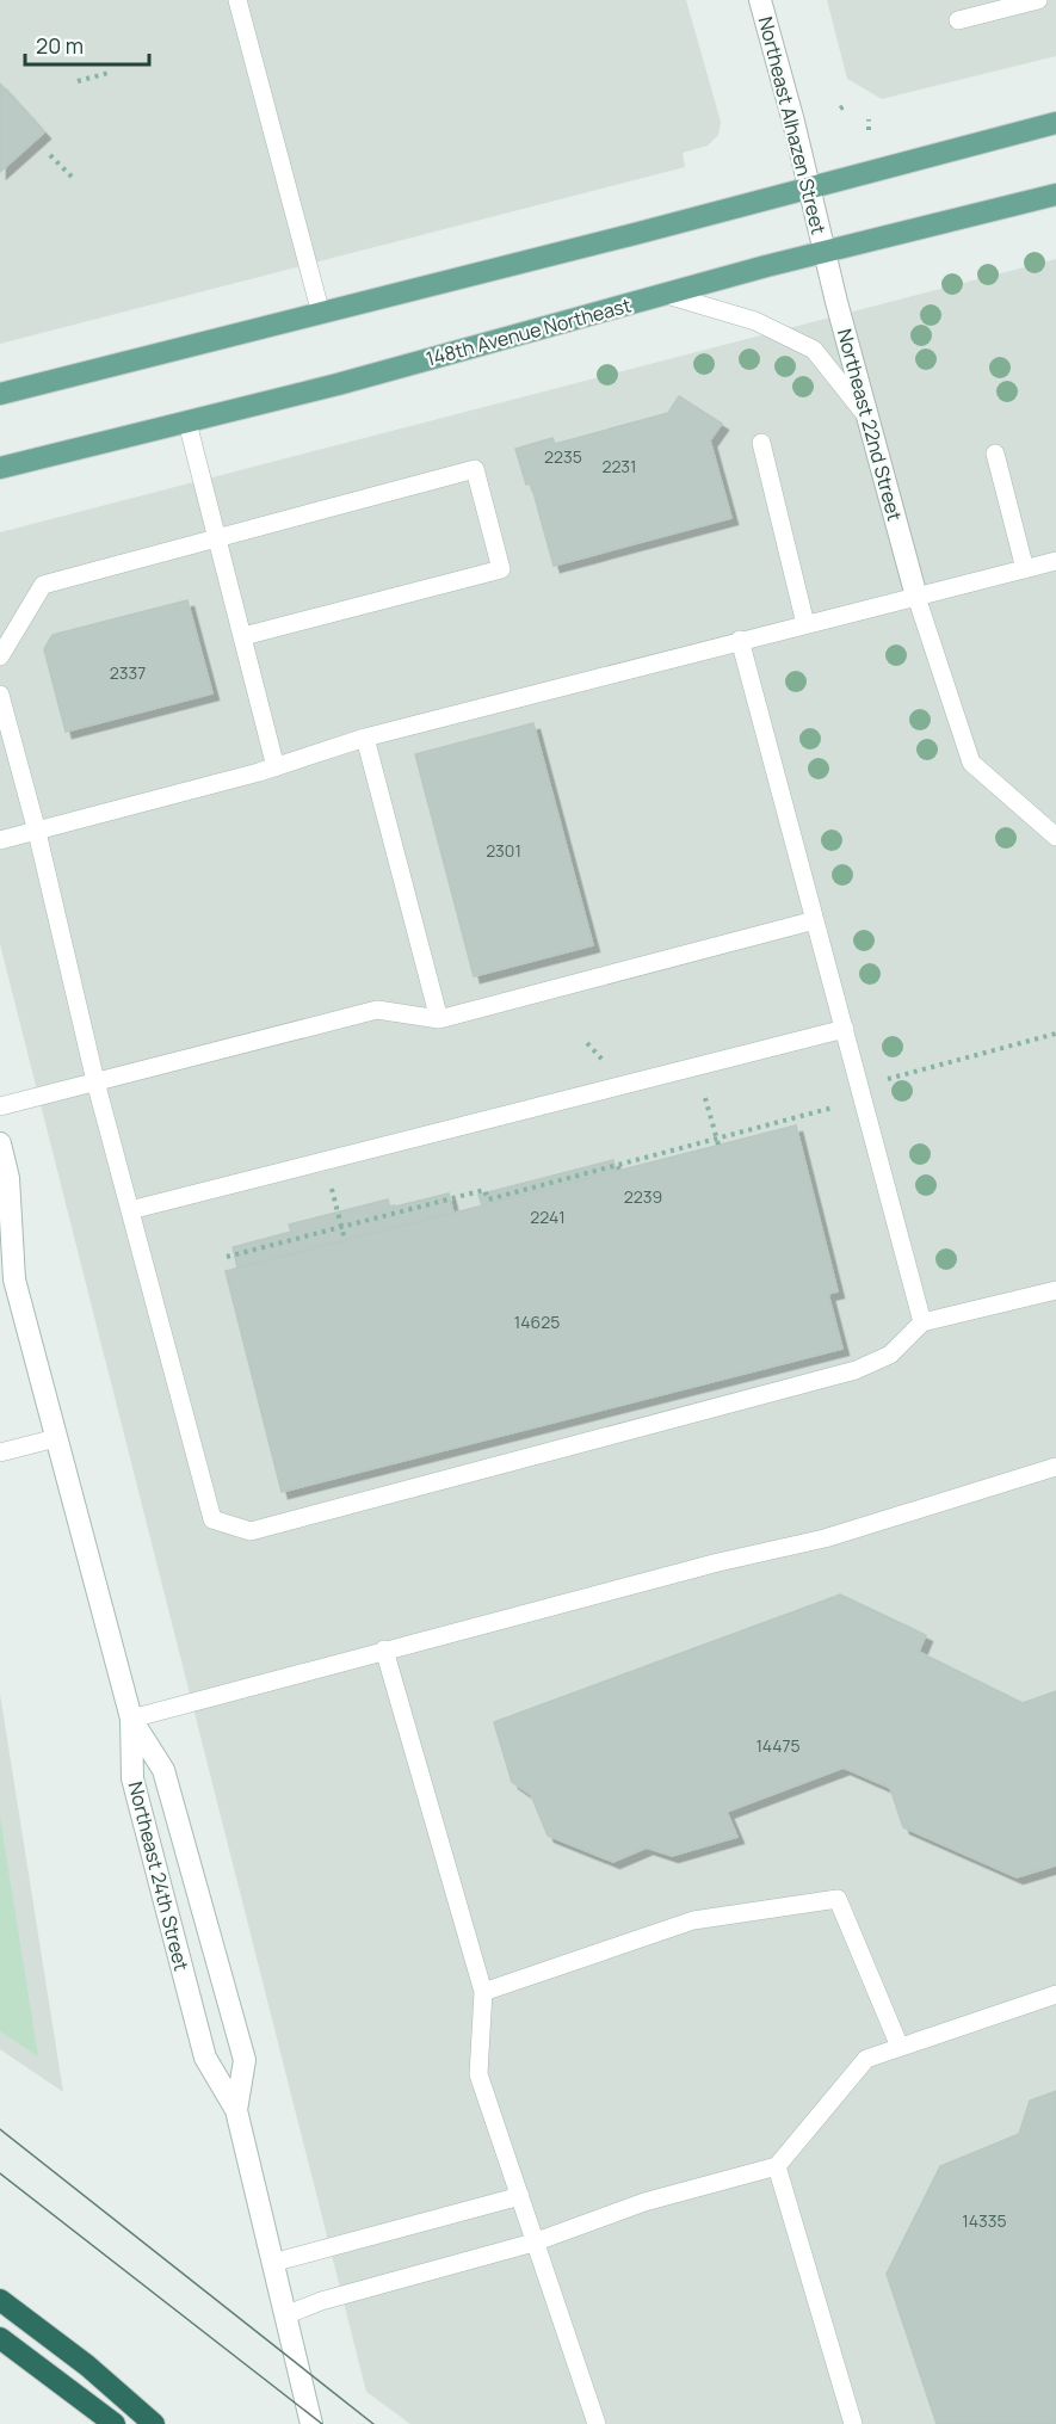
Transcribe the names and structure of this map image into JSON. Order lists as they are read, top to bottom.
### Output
{
  "streets": {
    "main road": [
      "Northeast Alhazen Street",
      "148th Avenue Northeast",
      "Northeast 22nd Street",
      "Northeast 24th Street"
    ]
  },
  "crossings": [
    ["Northeast Alhazen Street", "148th Avenue Northeast"],
    ["Northeast Alhazen Street", "Northeast 22nd Street"],
    ["148th Avenue Northeast", "Northeast 22nd Street"]
  ],
  "house_numbers": [
    "2235",
    "2231",
    "2337",
    "2301",
    "2239",
    "2241",
    "14625",
    "14475",
    "14335"
  ],
  "scale_bar": "20 m"
}
